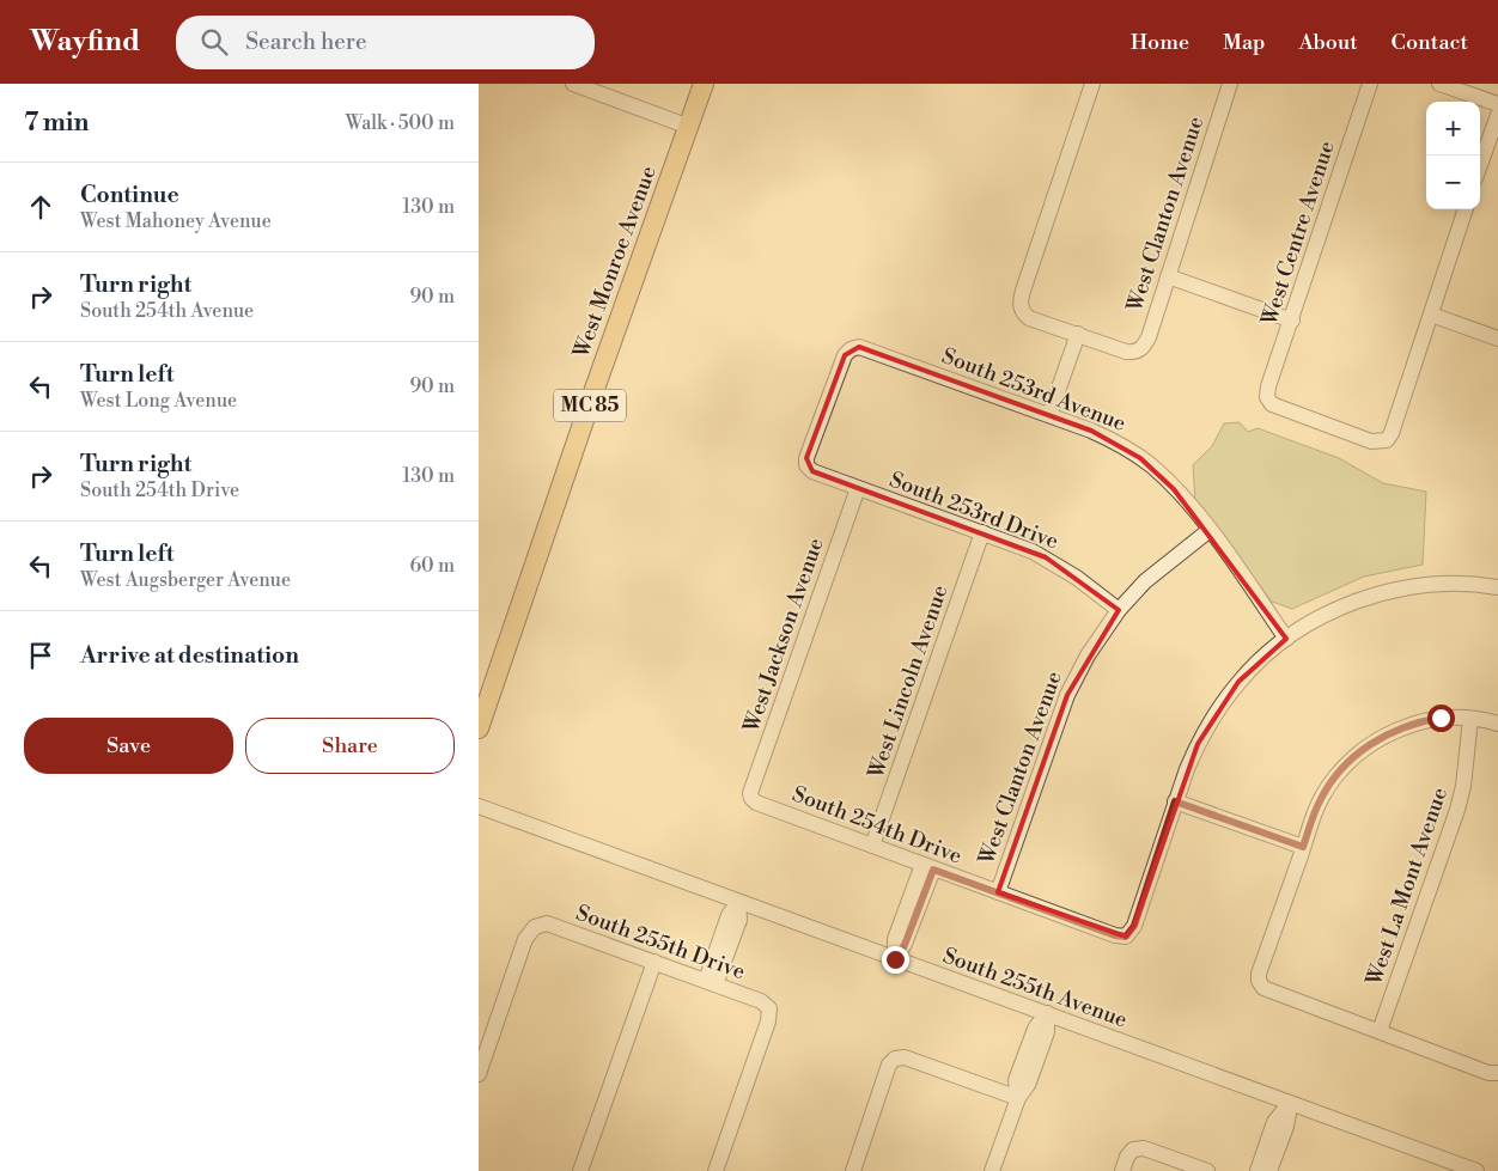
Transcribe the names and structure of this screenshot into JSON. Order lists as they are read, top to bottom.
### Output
{
  "streets": {
    "main road": ["West Monroe Avenue", "MC 85"],
    "street": [
      "West Clanton Avenue",
      "West Centre Avenue",
      "South 253rd Avenue",
      "South 253rd Drive",
      "West Jackson Avenue",
      "West Lincoln Avenue",
      "South 254th Drive",
      "West La Mont Avenue",
      "South 255th Drive",
      "South 255th Avenue"
    ]
  },
  "crossings": [
    ["West Clanton Avenue", "South 253rd Avenue"],
    ["West Clanton Avenue", "South 253rd Drive"],
    ["West Clanton Avenue", "South 254th Drive"],
    ["South 253rd Avenue", "South 253rd Drive"],
    ["South 253rd Drive", "West Jackson Avenue"],
    ["South 253rd Drive", "West Lincoln Avenue"],
    ["West Jackson Avenue", "South 254th Drive"],
    ["West Lincoln Avenue", "South 254th Drive"]
  ],
  "page": {
    "header": "Wayfind",
    "search": "Search here",
    "nav": [
      "Home",
      "Map",
      "About",
      "Contact"
    ],
    "heading": ["7 min", "Walk · 500 m"],
    "map_buttons": ["+", "−"],
    "list": [
      ["Continue", "West Mahoney Avenue", "130 m"],
      ["Turn right", "South 254th Avenue", "90 m"],
      ["Turn left", "West Long Avenue", "90 m"],
      ["Turn right", "South 254th Drive", "130 m"],
      ["Turn left", "West Augsberger Avenue", "60 m"],
      "Arrive at destination"
    ],
    "buttons": ["Save", "Share"]
  }
}
